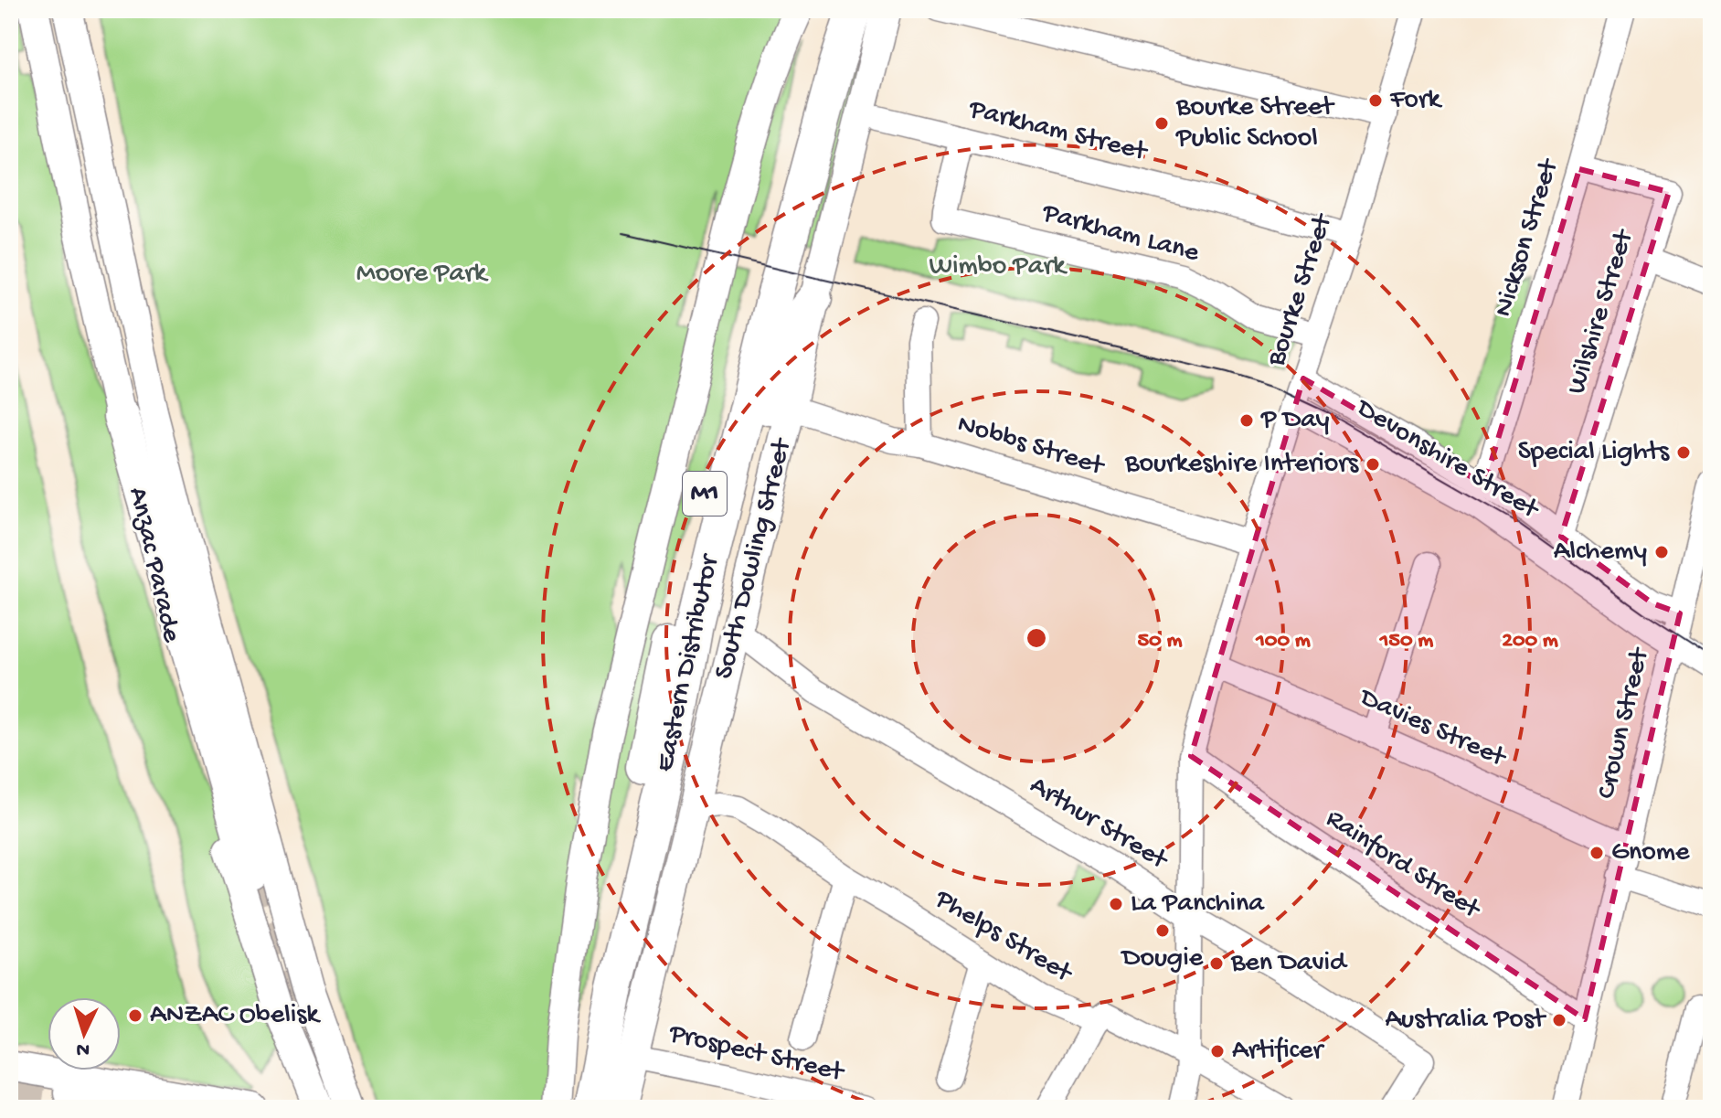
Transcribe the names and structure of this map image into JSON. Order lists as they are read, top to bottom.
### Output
{
  "streets": {
    "highway": ["M1", "Eastern Distributor"],
    "main road": ["South Dowling Street", "Anzac Parade"],
    "street": [
      "Parkham Street",
      "Parkham Lane",
      "Nickson Street",
      "Bourke Street",
      "Wilshire Street",
      "Nobbs Street",
      "Devonshire Street",
      "Crown Street",
      "Davies Street",
      "Arthur Street",
      "Rainford Street",
      "Phelps Street",
      "Prospect Street"
    ]
  },
  "crossings": [
    ["Parkham Street", "Parkham Lane"],
    ["Parkham Street", "Bourke Street"],
    ["Parkham Lane", "Bourke Street"],
    ["Nickson Street", "Wilshire Street"],
    ["Nickson Street", "Devonshire Street"],
    ["Bourke Street", "Nobbs Street"],
    ["Bourke Street", "Devonshire Street"],
    ["Bourke Street", "Davies Street"],
    ["Bourke Street", "Arthur Street"],
    ["Bourke Street", "Rainford Street"],
    ["Bourke Street", "Phelps Street"],
    ["Wilshire Street", "Devonshire Street"],
    ["Nobbs Street", "South Dowling Street"],
    ["Devonshire Street", "Crown Street"],
    ["M1", "South Dowling Street"],
    ["M1", "Eastern Distributor"],
    ["South Dowling Street", "Phelps Street"],
    ["South Dowling Street", "Prospect Street"],
    ["Crown Street", "Davies Street"],
    ["Crown Street", "Rainford Street"]
  ],
  "parks": ["Wimbo Park", "Moore Park"],
  "places": [
    "Fork",
    "Bourke Street Public School",
    "P Day",
    "Special Lights",
    "Bourkeshire Interiors",
    "Alchemy",
    "Gnome",
    "La Panchina",
    "Dougie",
    "Ben David",
    "ANZAC Obelisk",
    "Australia Post",
    "Artificer"
  ],
  "north": "bottom",
  "rings": [
    "50 m",
    "100 m",
    "150 m",
    "200 m"
  ]
}
